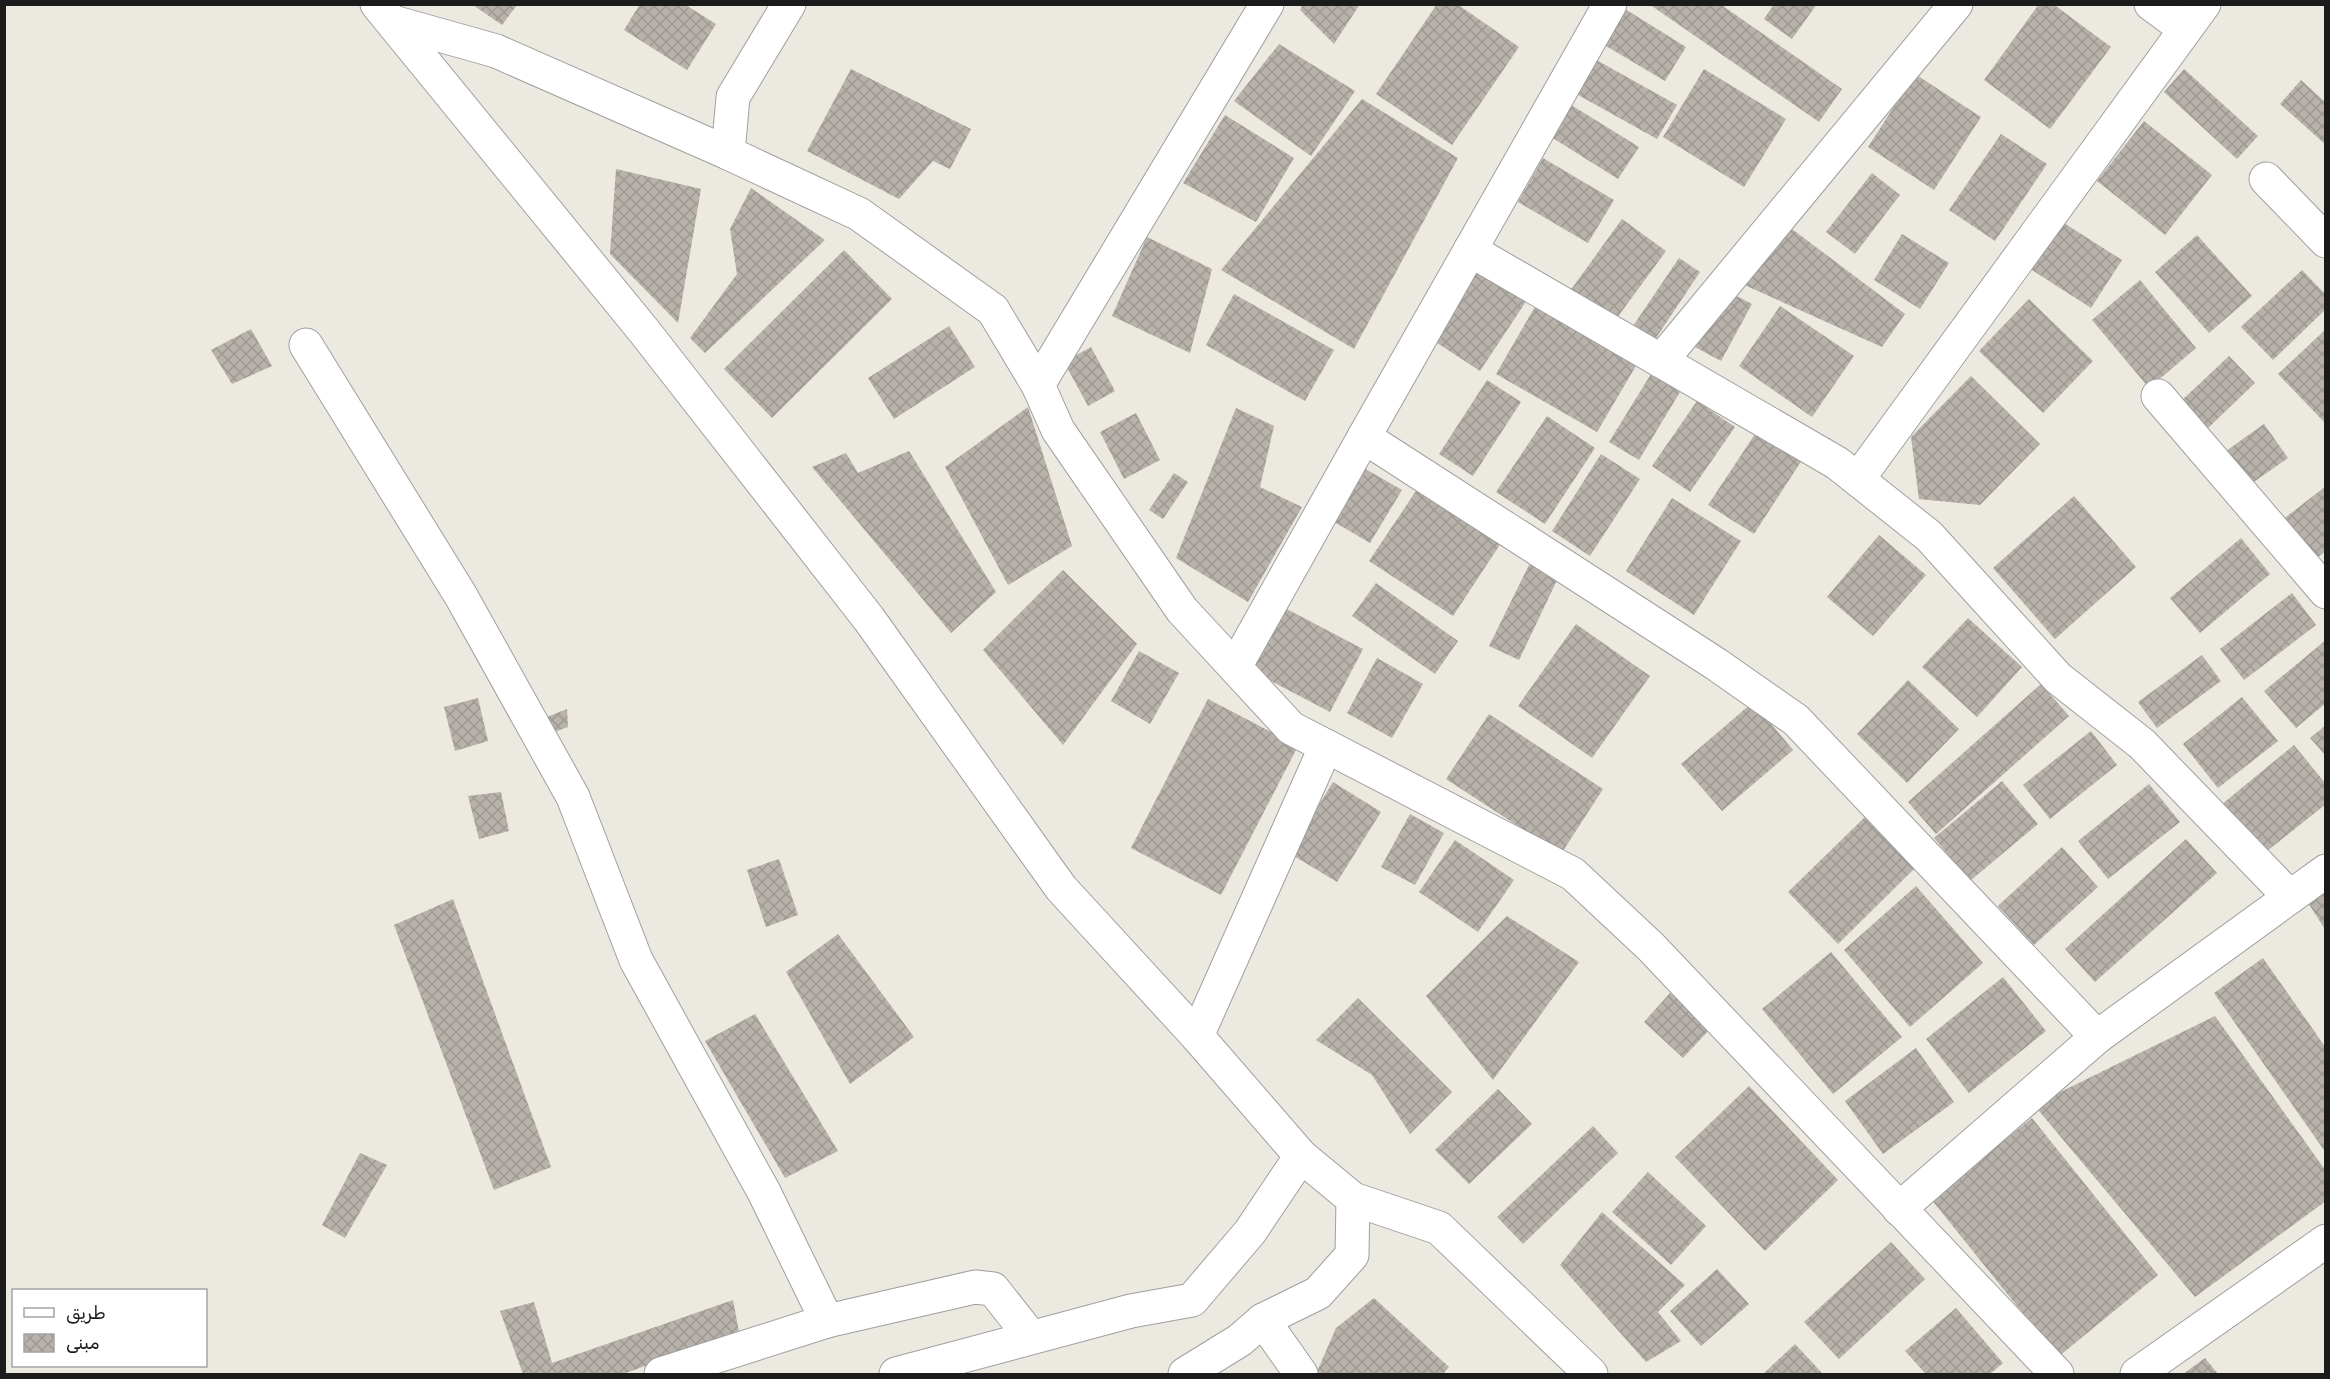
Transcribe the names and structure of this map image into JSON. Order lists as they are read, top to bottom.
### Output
{
  "legend": ["طريق", "مبنى"]
}
